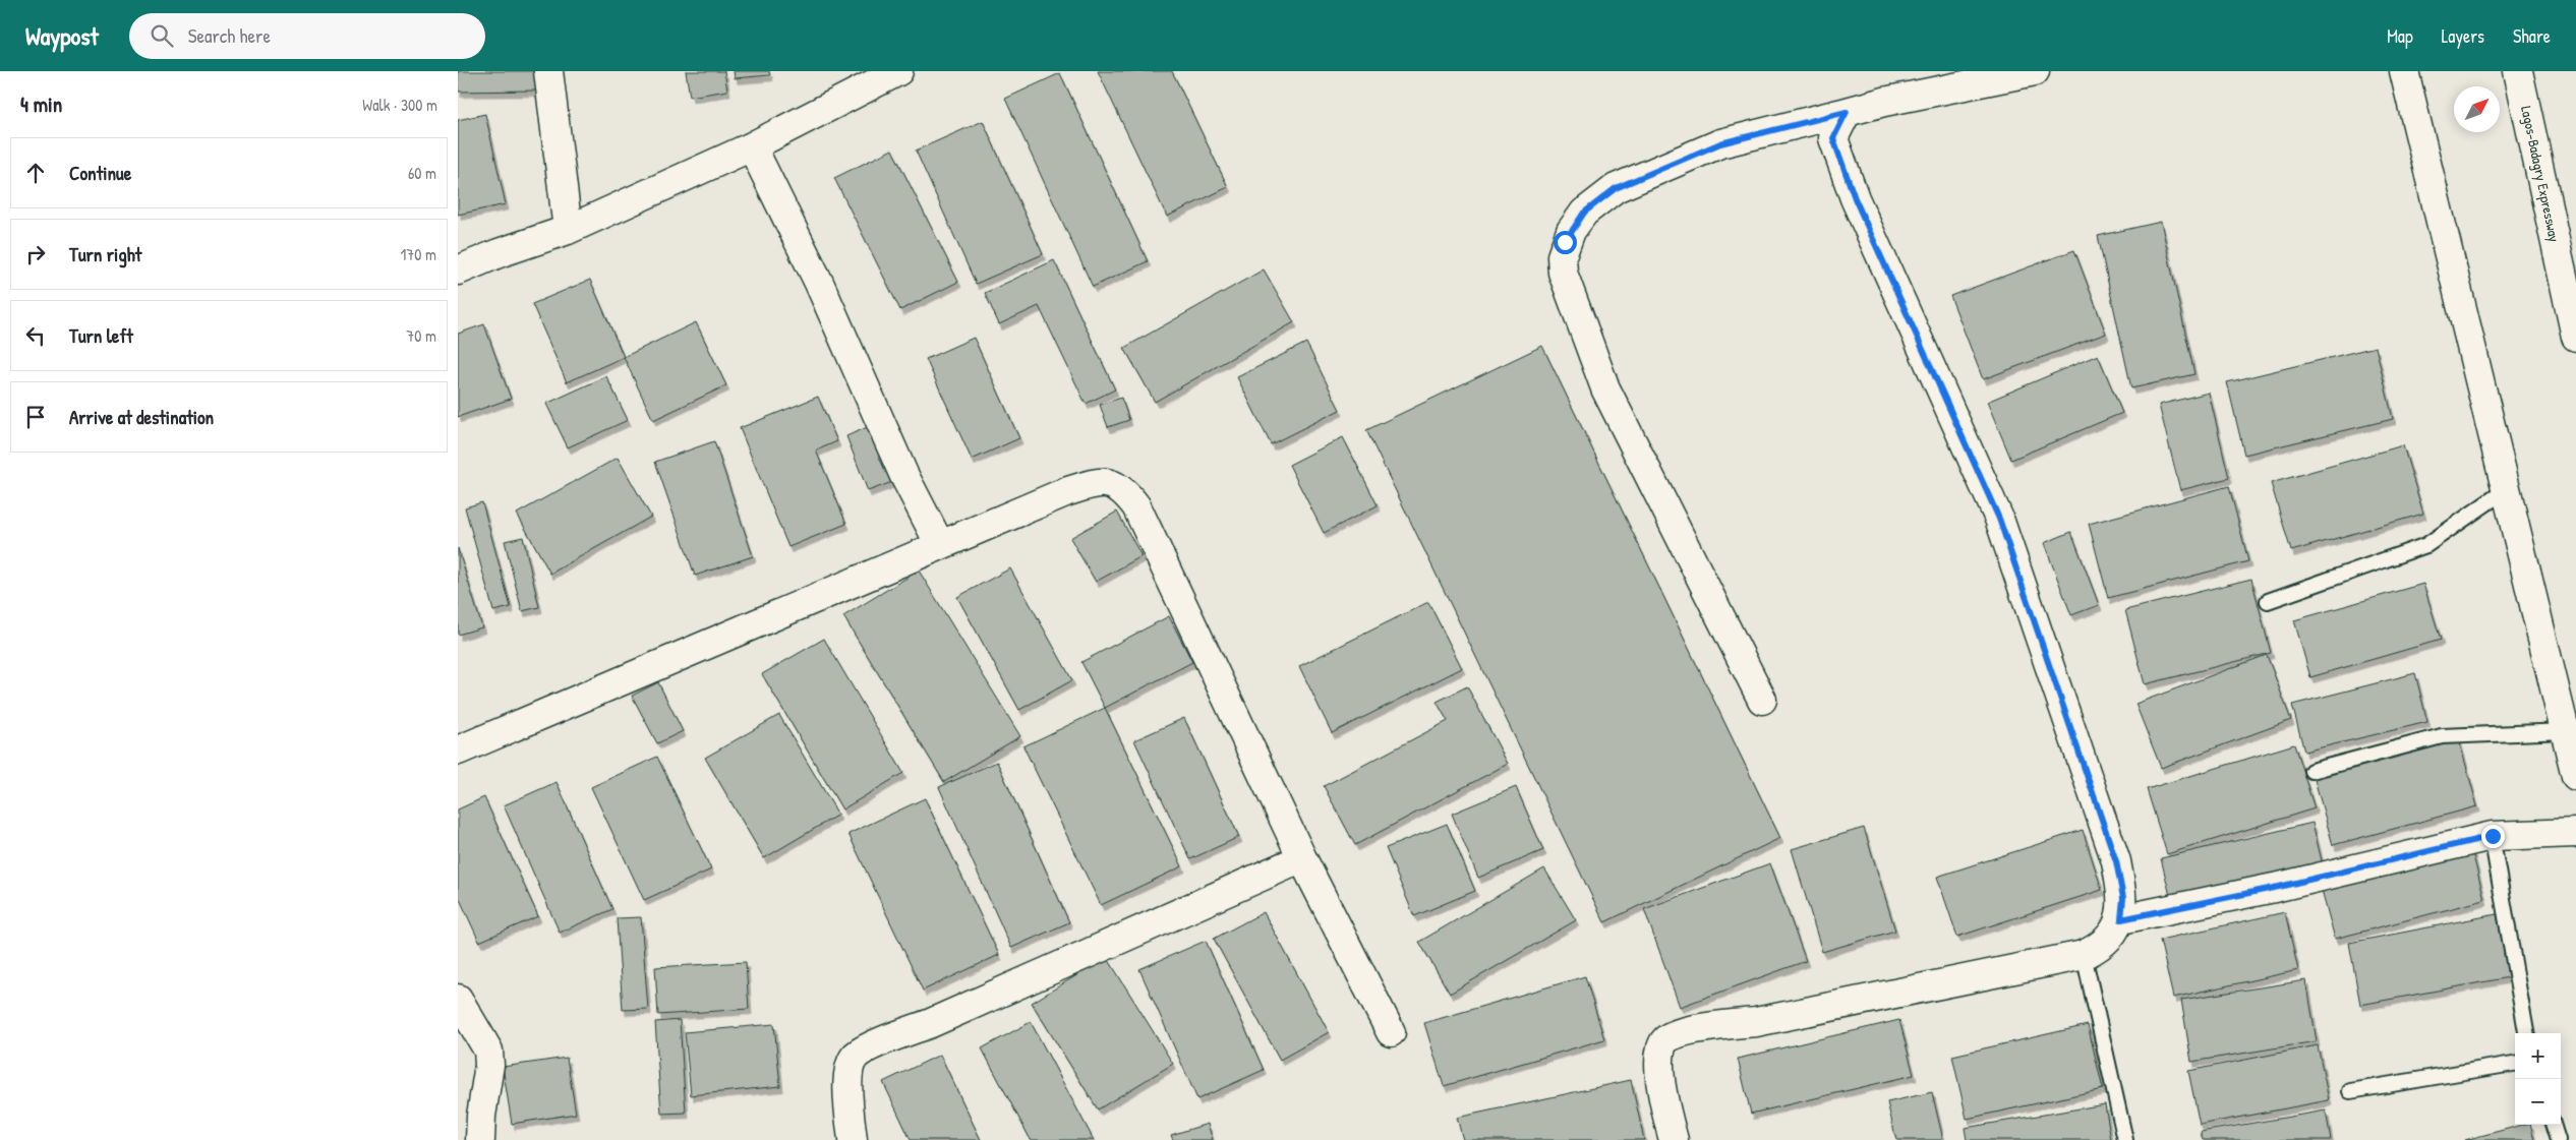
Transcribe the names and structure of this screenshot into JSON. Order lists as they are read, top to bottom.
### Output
{
  "streets": {
    "main road": ["Lagos-Badagry Expressway"]
  },
  "north": "top right",
  "page": {
    "header": "Waypost",
    "search": "Search here",
    "nav": ["Map", "Layers", "Share"],
    "heading": ["4 min", "Walk · 300 m"],
    "list": [
      ["Continue", "60 m"],
      ["Turn right", "170 m"],
      ["Turn left", "70 m"],
      "Arrive at destination"
    ],
    "map_buttons": ["+", "−"]
  }
}
